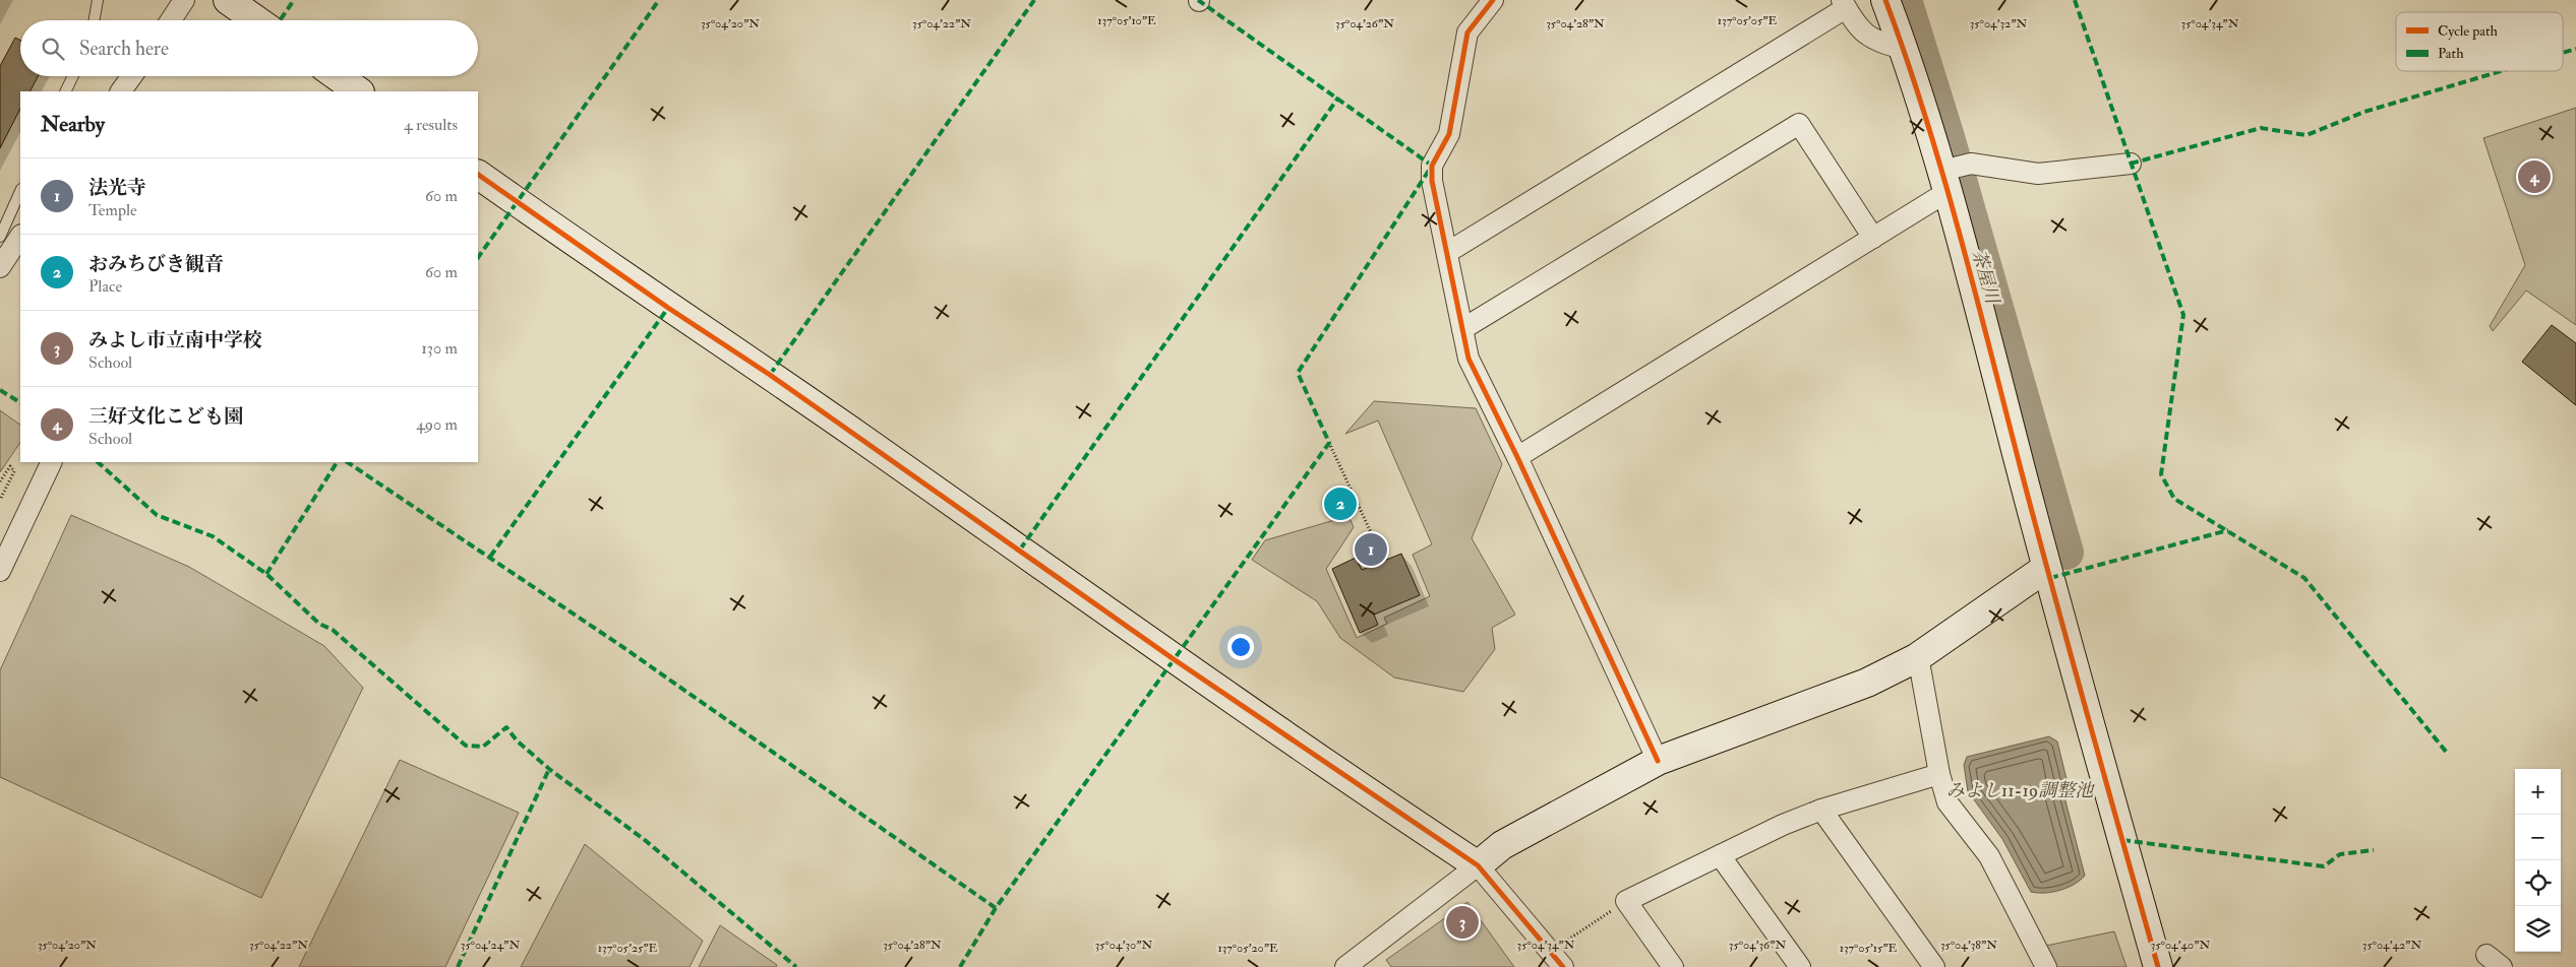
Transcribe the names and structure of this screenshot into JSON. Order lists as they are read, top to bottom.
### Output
{
  "water": ["茶屋川", "みよし11-19調整池"],
  "legend": ["Cycle path", "Path"],
  "page": {
    "search": "Search here",
    "heading": ["Nearby", "4 results"],
    "list": [
      {
        "mark": "1",
        "name": "法光寺",
        "note": "Temple",
        "value": "60 m"
      },
      {
        "mark": "2",
        "name": "おみちびき観音",
        "note": "Place",
        "value": "60 m"
      },
      {
        "mark": "3",
        "name": "みよし市立南中学校",
        "note": "School",
        "value": "130 m"
      },
      {
        "mark": "4",
        "name": "三好文化こども園",
        "note": "School",
        "value": "490 m"
      }
    ],
    "pins": [
      "4",
      "2",
      "1",
      "3"
    ],
    "map_buttons": ["+", "−"]
  },
  "coordinates": [
    "137°05'10\"E",
    "137°05'05\"E",
    "35°04'20\"N",
    "35°04'22\"N",
    "35°04'26\"N",
    "35°04'28\"N",
    "35°04'32\"N",
    "35°04'34\"N",
    "35°04'24\"N",
    "35°04'30\"N",
    "35°04'36\"N",
    "35°04'38\"N",
    "35°04'40\"N",
    "35°04'42\"N",
    "137°05'25\"E",
    "137°05'20\"E",
    "137°05'15\"E"
  ]
}
